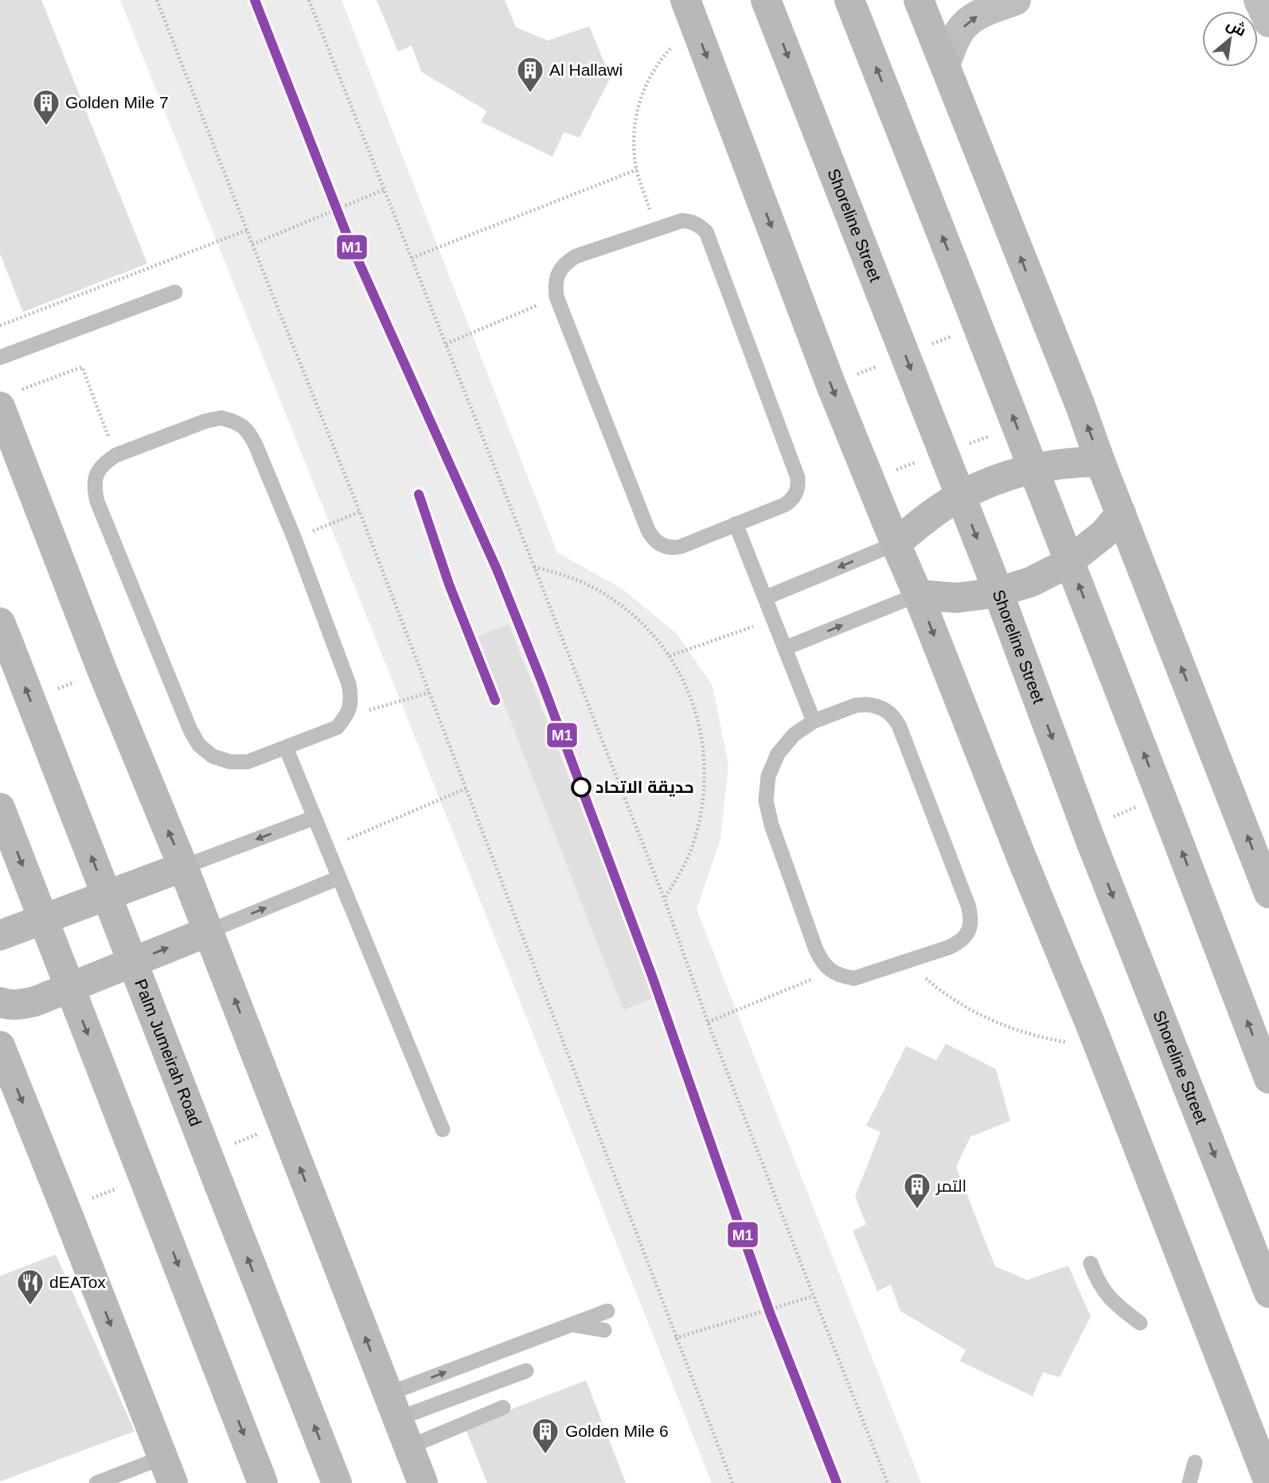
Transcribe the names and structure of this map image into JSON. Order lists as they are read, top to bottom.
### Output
{
  "streets": {
    "street": ["Shoreline Street", "Palm Jumeirah Road"]
  },
  "places": {
    "building": [
      "Al Hallawi",
      "Golden Mile 7",
      "التمر",
      "Golden Mile 6"
    ],
    "other": ["حديقة الاتحاد"],
    "restaurant": ["dEATox"]
  },
  "lines": ["transit line M1"],
  "north": "top right"
}
